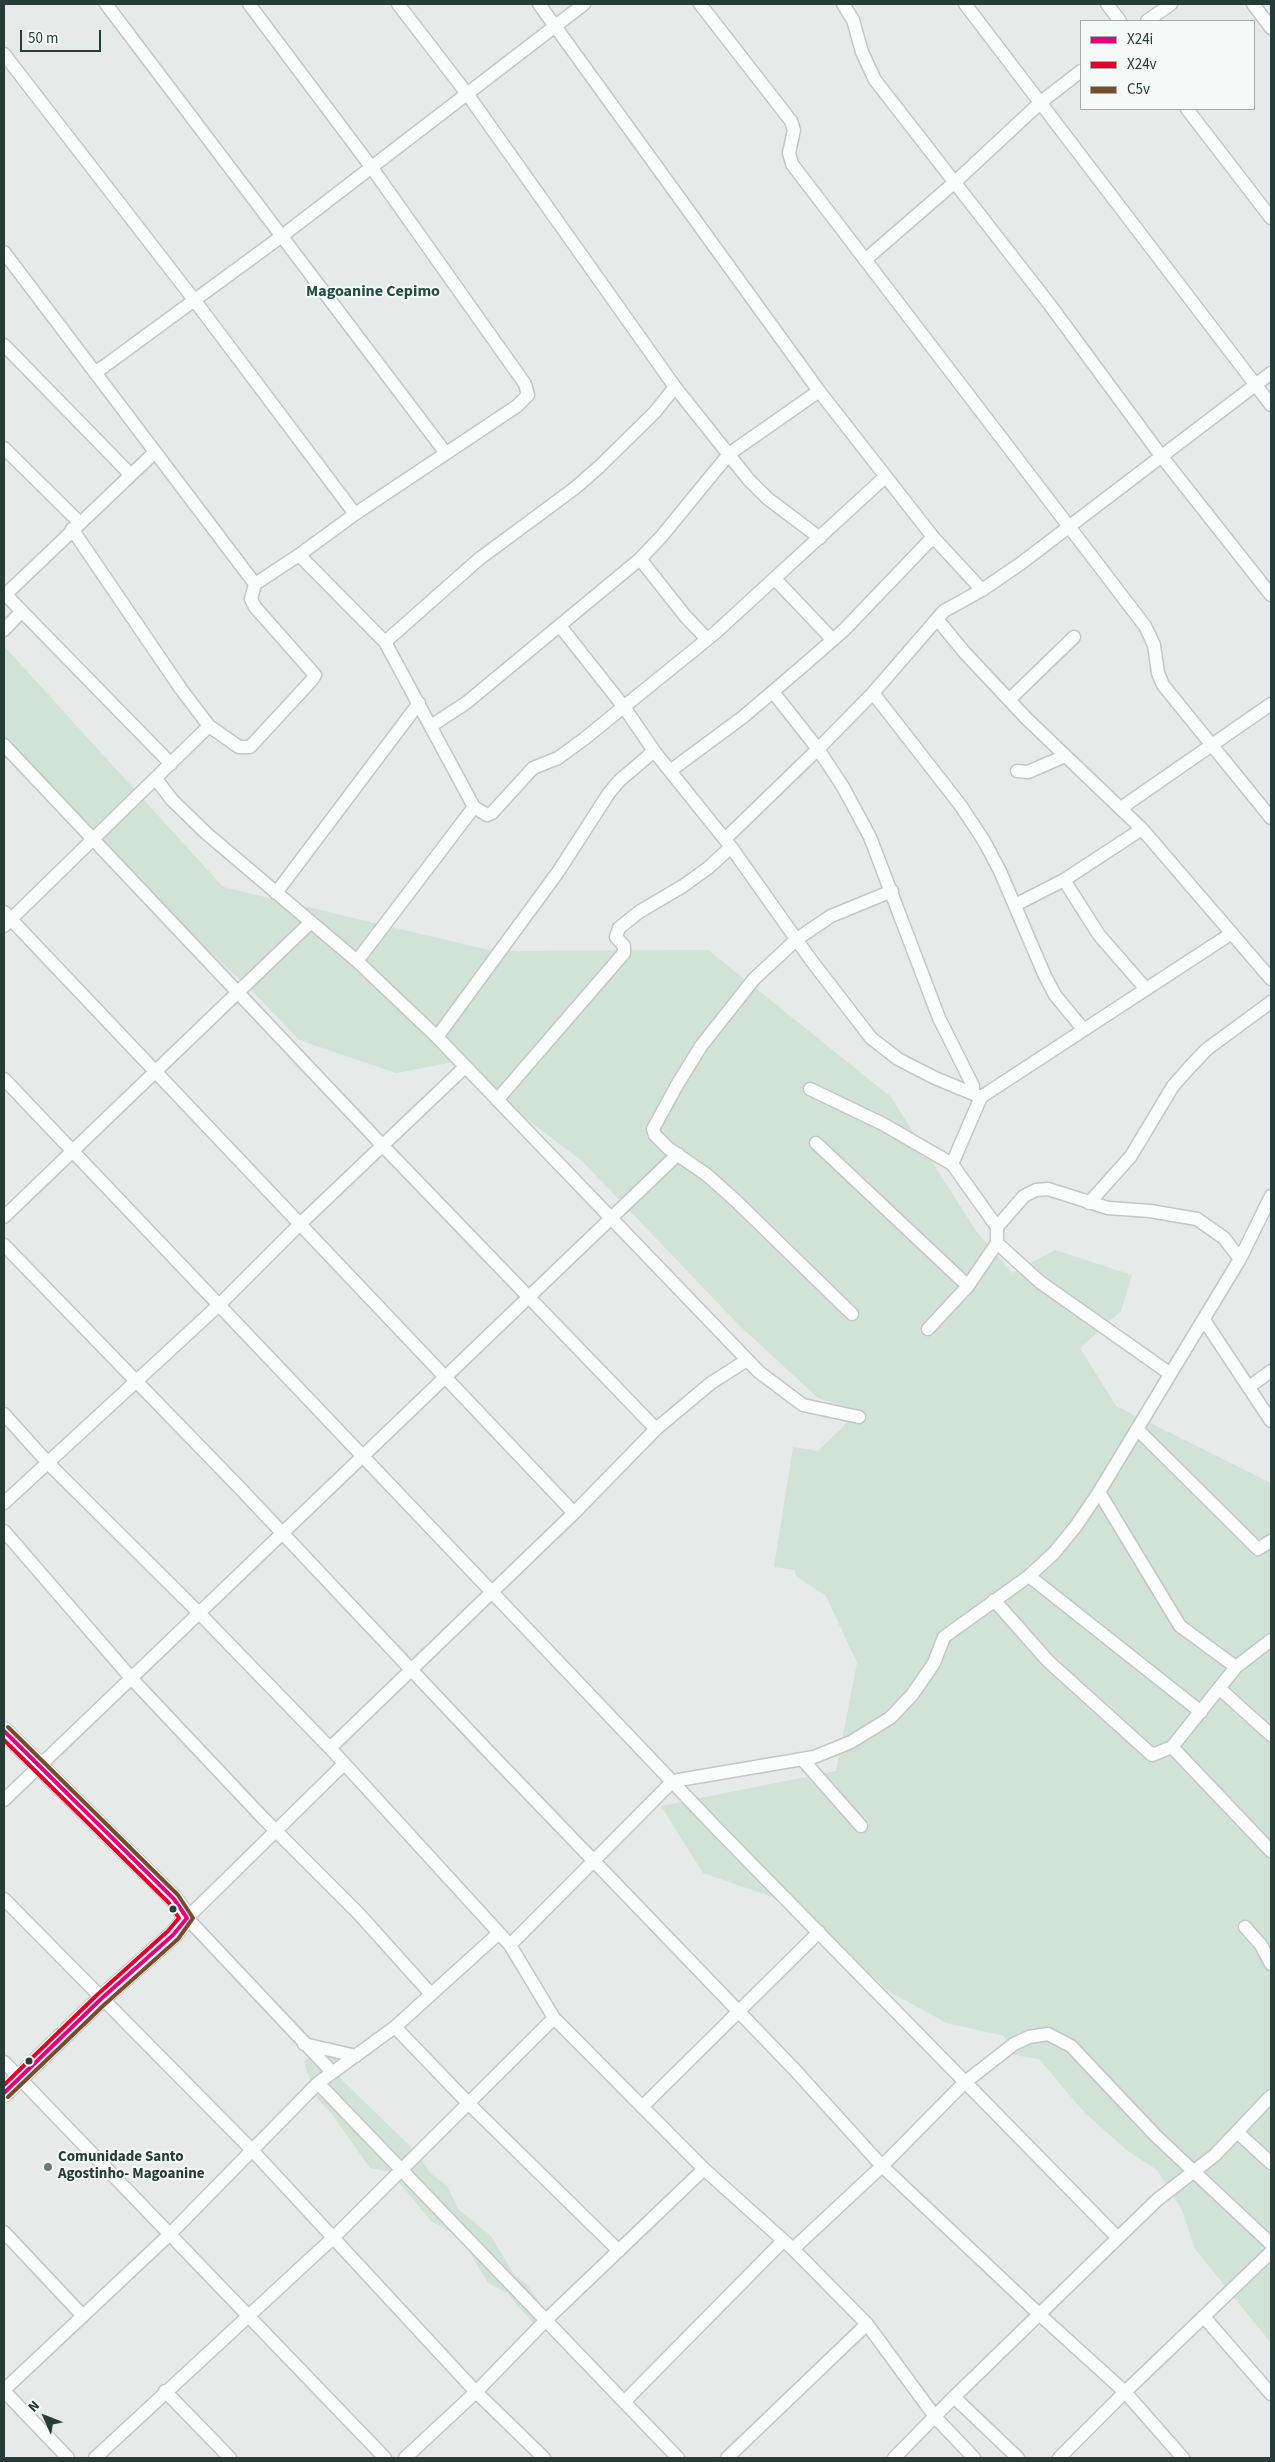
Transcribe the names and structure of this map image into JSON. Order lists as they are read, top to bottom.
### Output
{
  "districts": ["Magoanine Cepimo"],
  "places": ["Comunidade Santo Agostinho- Magoanine"],
  "lines": ["transit line C5v", "transit line X24i", "transit line X24v"],
  "legend": ["X24i", "X24v", "C5v"],
  "scale_bar": "50 m",
  "north": "top left"
}
